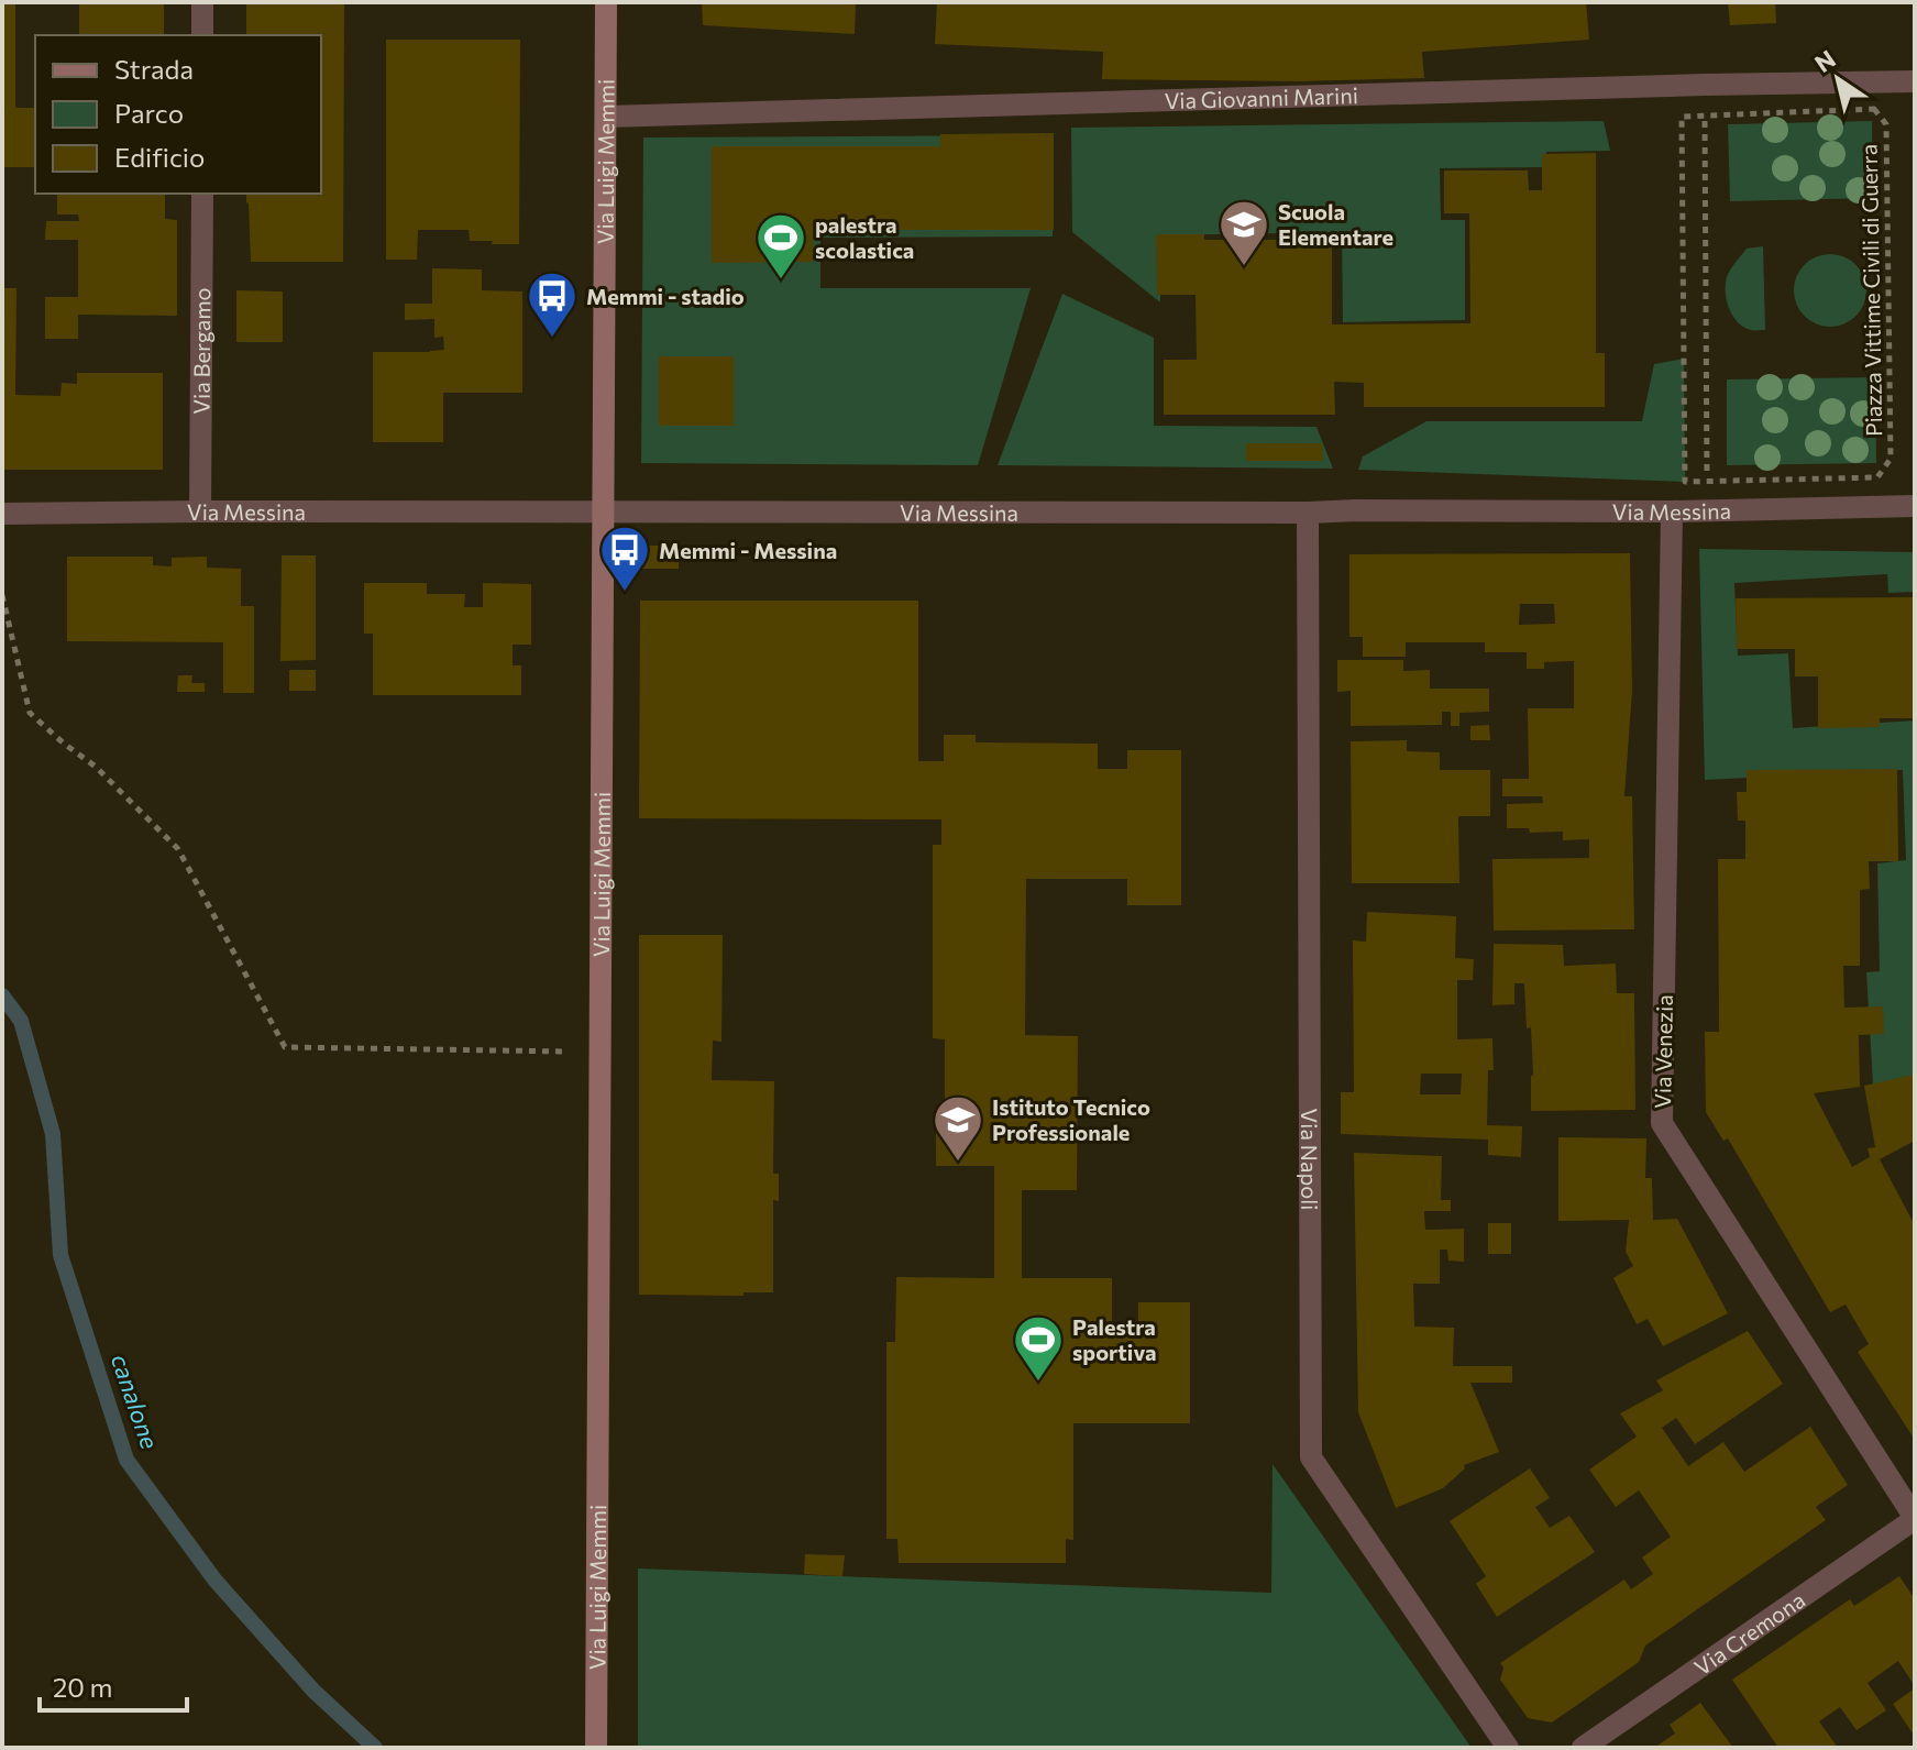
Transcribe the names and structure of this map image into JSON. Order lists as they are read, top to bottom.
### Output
{
  "streets": {
    "street": [
      "Via Giovanni Marini",
      "Via Luigi Memmi",
      "Via Bergamo",
      "Via Messina",
      "Via Venezia",
      "Via Napoli",
      "Via Cremona"
    ],
    "path": ["Piazza Vittime Civili di Guerra"]
  },
  "crossings": [
    ["Via Giovanni Marini", "Via Luigi Memmi"],
    ["Via Luigi Memmi", "Via Messina"],
    ["Via Bergamo", "Via Messina"],
    ["Via Messina", "Via Venezia"],
    ["Via Messina", "Via Napoli"],
    ["Via Venezia", "Via Cremona"]
  ],
  "water": ["canalone"],
  "places": {
    "school or university": ["Scuola Elementare", "Istituto Tecnico Professionale"],
    "sports": ["palestra scolastica", "Palestra sportiva"],
    "bus stop": ["Memmi - stadio", "Memmi - Messina"]
  },
  "legend": ["Strada", "Parco", "Edificio"],
  "scale_bar": "20 m",
  "north": "top left"
}
